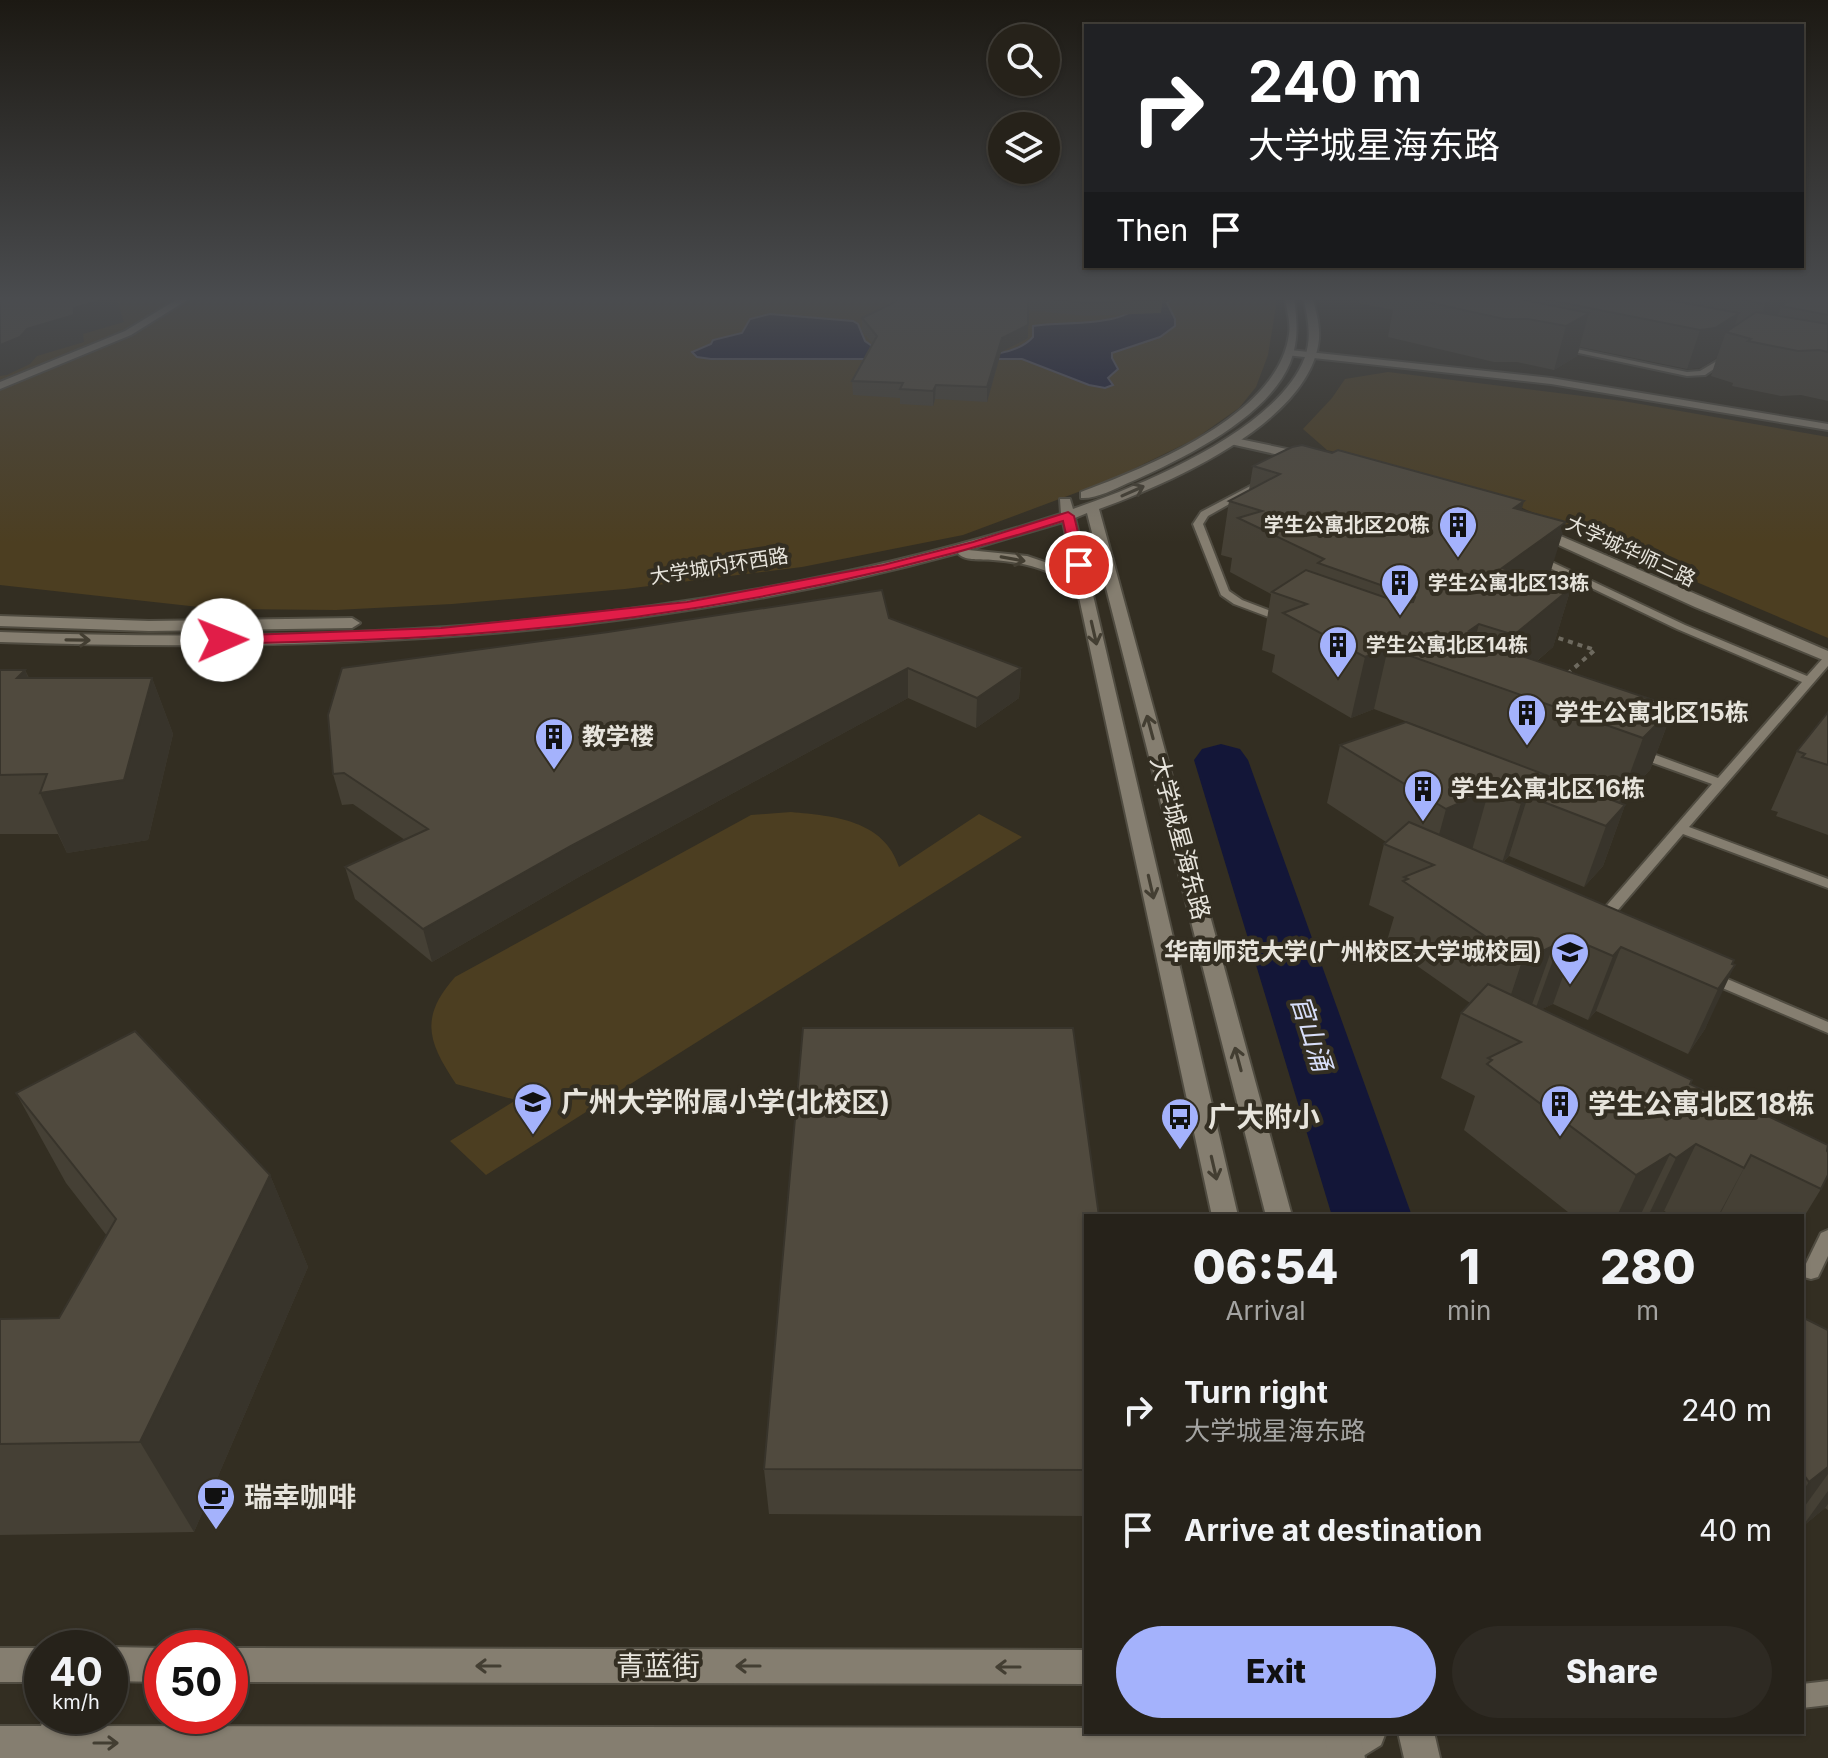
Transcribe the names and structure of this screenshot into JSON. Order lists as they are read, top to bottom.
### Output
{
  "streets": {
    "main road": [
      "大学城华师三路",
      "大学城内环西路",
      "大学城星海东路",
      "青蓝街"
    ]
  },
  "crossings": [
    ["大学城内环西路", "大学城星海东路"]
  ],
  "water": ["官山涌"],
  "places": {
    "building": [
      "学生公寓北区20栋",
      "学生公寓北区13栋",
      "学生公寓北区14栋",
      "学生公寓北区15栋",
      "教学楼",
      "学生公寓北区16栋",
      "学生公寓北区18栋"
    ],
    "school or university": ["华南师范大学(广州校区大学城校园)", "广州大学附属小学(北校区)"],
    "bus stop": ["广大附小"],
    "cafe": ["瑞幸咖啡"]
  },
  "page": {
    "turn": ["240 m", "大学城星海东路"],
    "then": "Then",
    "eta": [
      "06:54",
      "Arrival",
      "1",
      "min",
      "280",
      "m"
    ],
    "list": [
      {
        "name": "Turn right",
        "note": "大学城星海东路",
        "value": "240 m"
      },
      {
        "name": "Arrive at destination",
        "value": "40 m"
      }
    ],
    "buttons": ["Exit", "Share"],
    "speed": "40 km/h",
    "limit": "50"
  }
}
